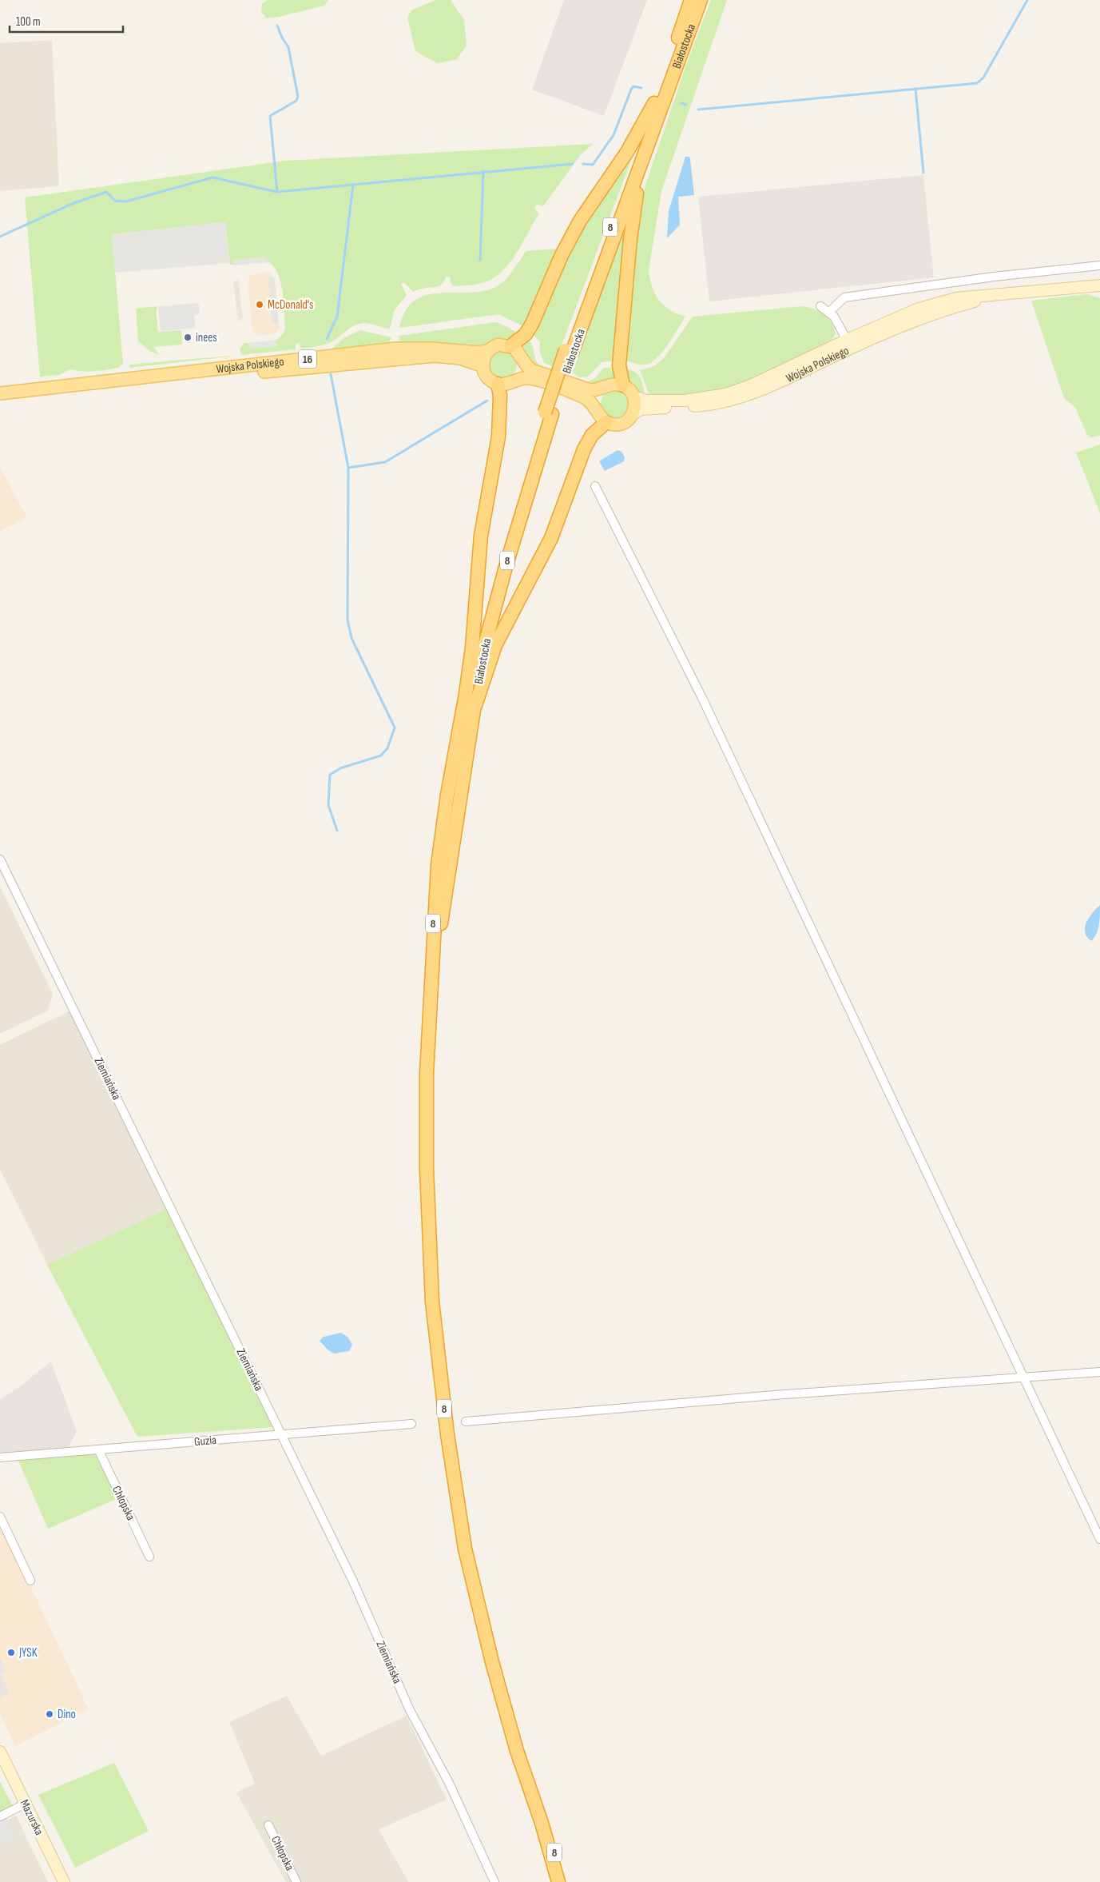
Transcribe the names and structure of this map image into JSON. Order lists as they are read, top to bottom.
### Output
{
  "streets": {
    "highway": ["Białostocka", "8"],
    "main road": ["16", "Wojska Polskiego", "Mazurska"],
    "street": ["Ziemiańska", "Guzia", "Chłopska"]
  },
  "crossings": [
    ["Białostocka", "8"],
    ["16", "Wojska Polskiego"],
    ["Ziemiańska", "Guzia"],
    ["Guzia", "Chłopska"]
  ],
  "places": [
    "McDonald's",
    "inees",
    "JYSK",
    "Dino"
  ],
  "scale_bar": "100 m"
}
